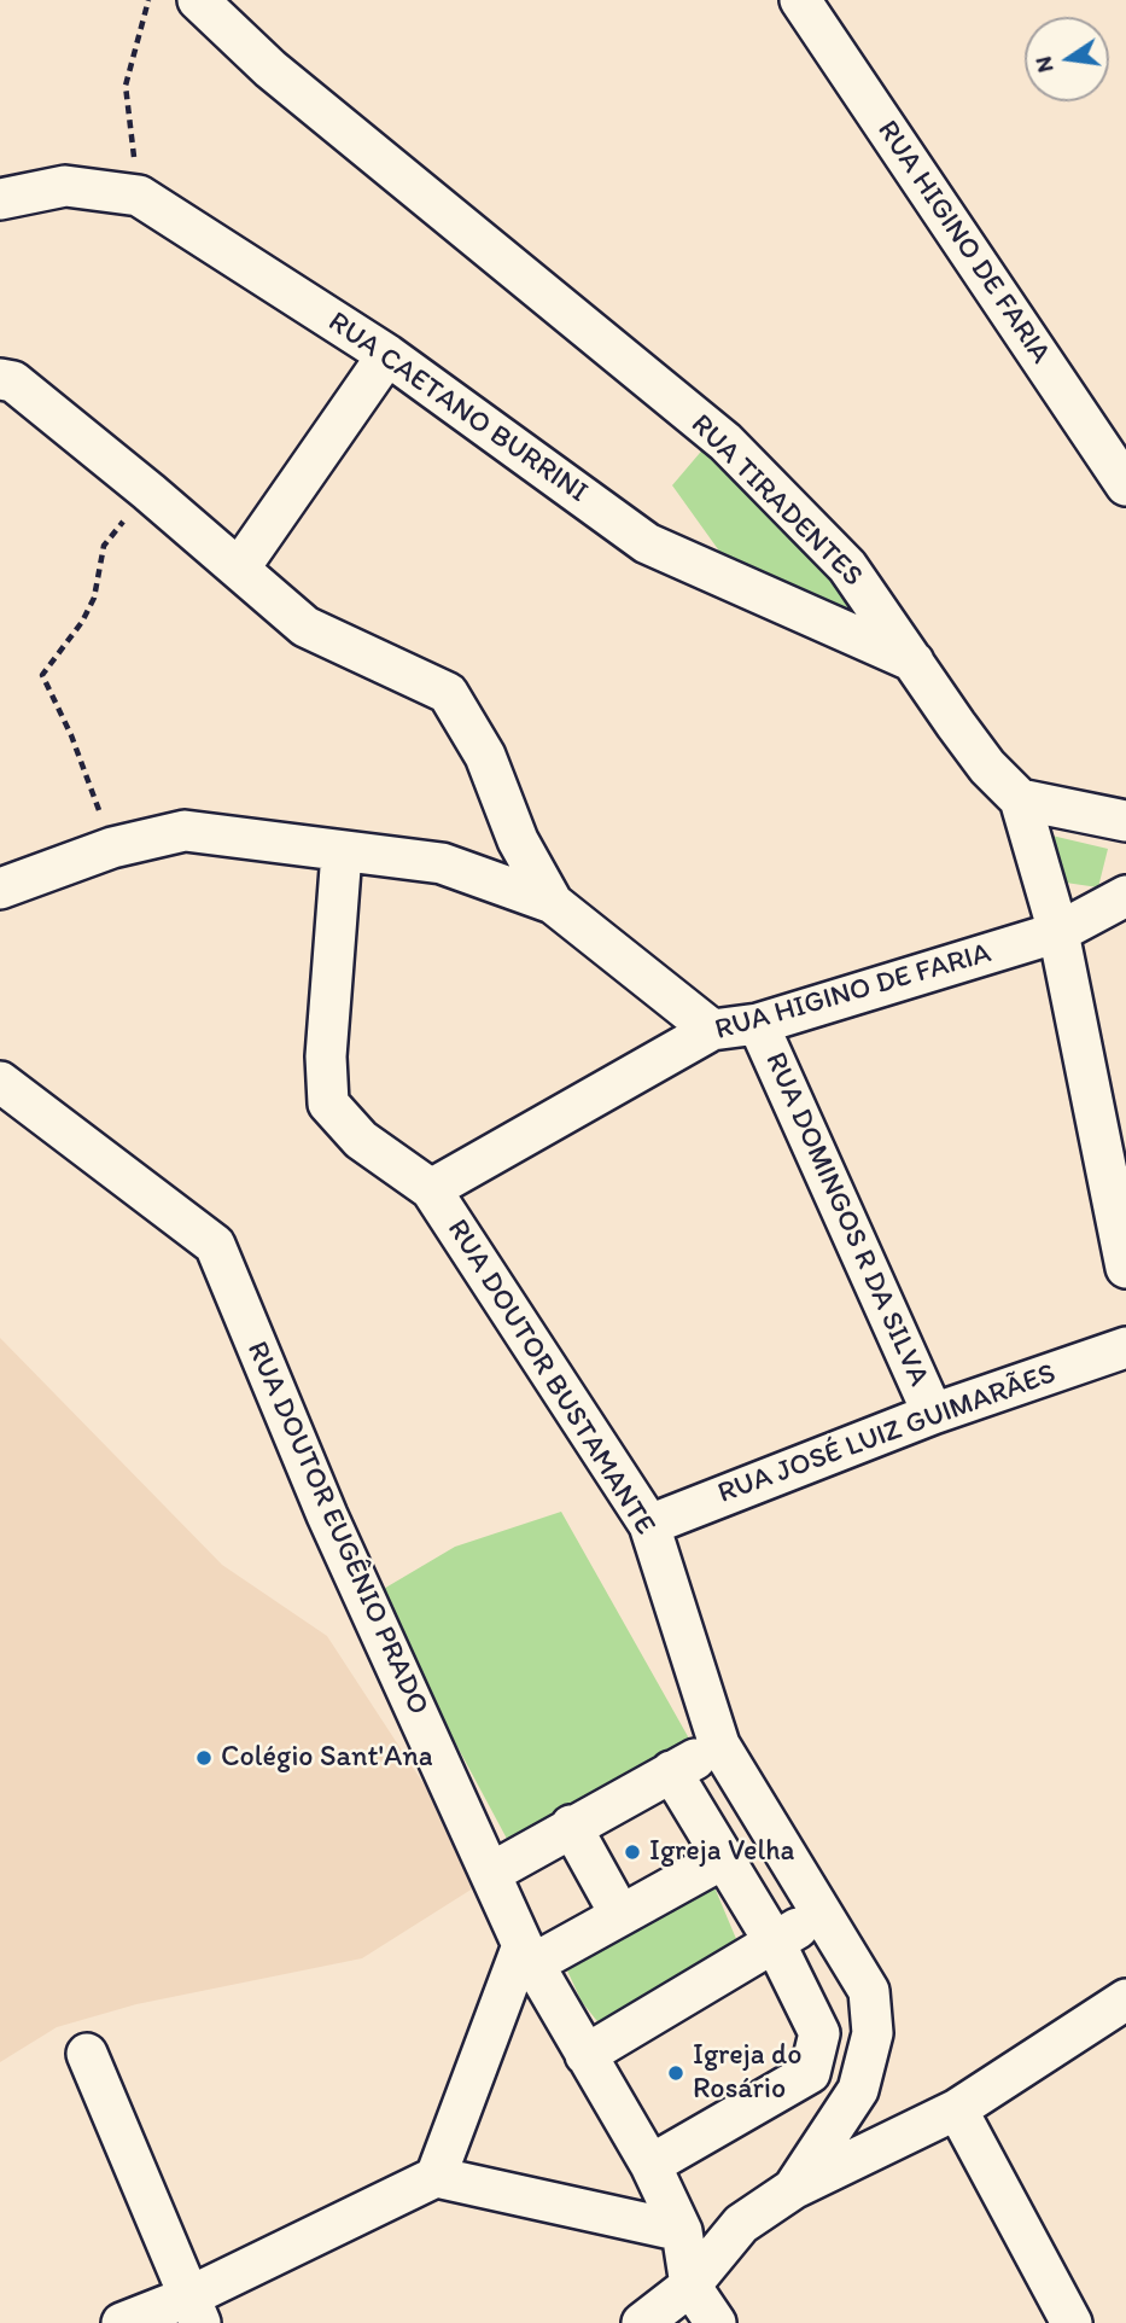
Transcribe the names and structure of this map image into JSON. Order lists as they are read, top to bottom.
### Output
{
  "streets": {
    "street": [
      "RUA HIGINO DE FARIA",
      "RUA CAETANO BURRINI",
      "RUA TIRADENTES",
      "RUA DOMINGOS R DA SILVA",
      "RUA DOUTOR BUSTAMANTE",
      "RUA JOSÉ LUIZ GUIMARÃES",
      "RUA DOUTOR EUGÊNIO PRADO"
    ]
  },
  "crossings": [
    ["RUA HIGINO DE FARIA", "RUA TIRADENTES"],
    ["RUA HIGINO DE FARIA", "RUA DOMINGOS R DA SILVA"],
    ["RUA HIGINO DE FARIA", "RUA DOUTOR BUSTAMANTE"],
    ["RUA CAETANO BURRINI", "RUA TIRADENTES"],
    ["RUA DOMINGOS R DA SILVA", "RUA JOSÉ LUIZ GUIMARÃES"],
    ["RUA DOUTOR BUSTAMANTE", "RUA JOSÉ LUIZ GUIMARÃES"]
  ],
  "places": ["Colégio Sant'Ana", "Igreja Velha", "Igreja do Rosário"],
  "north": "left"
}
